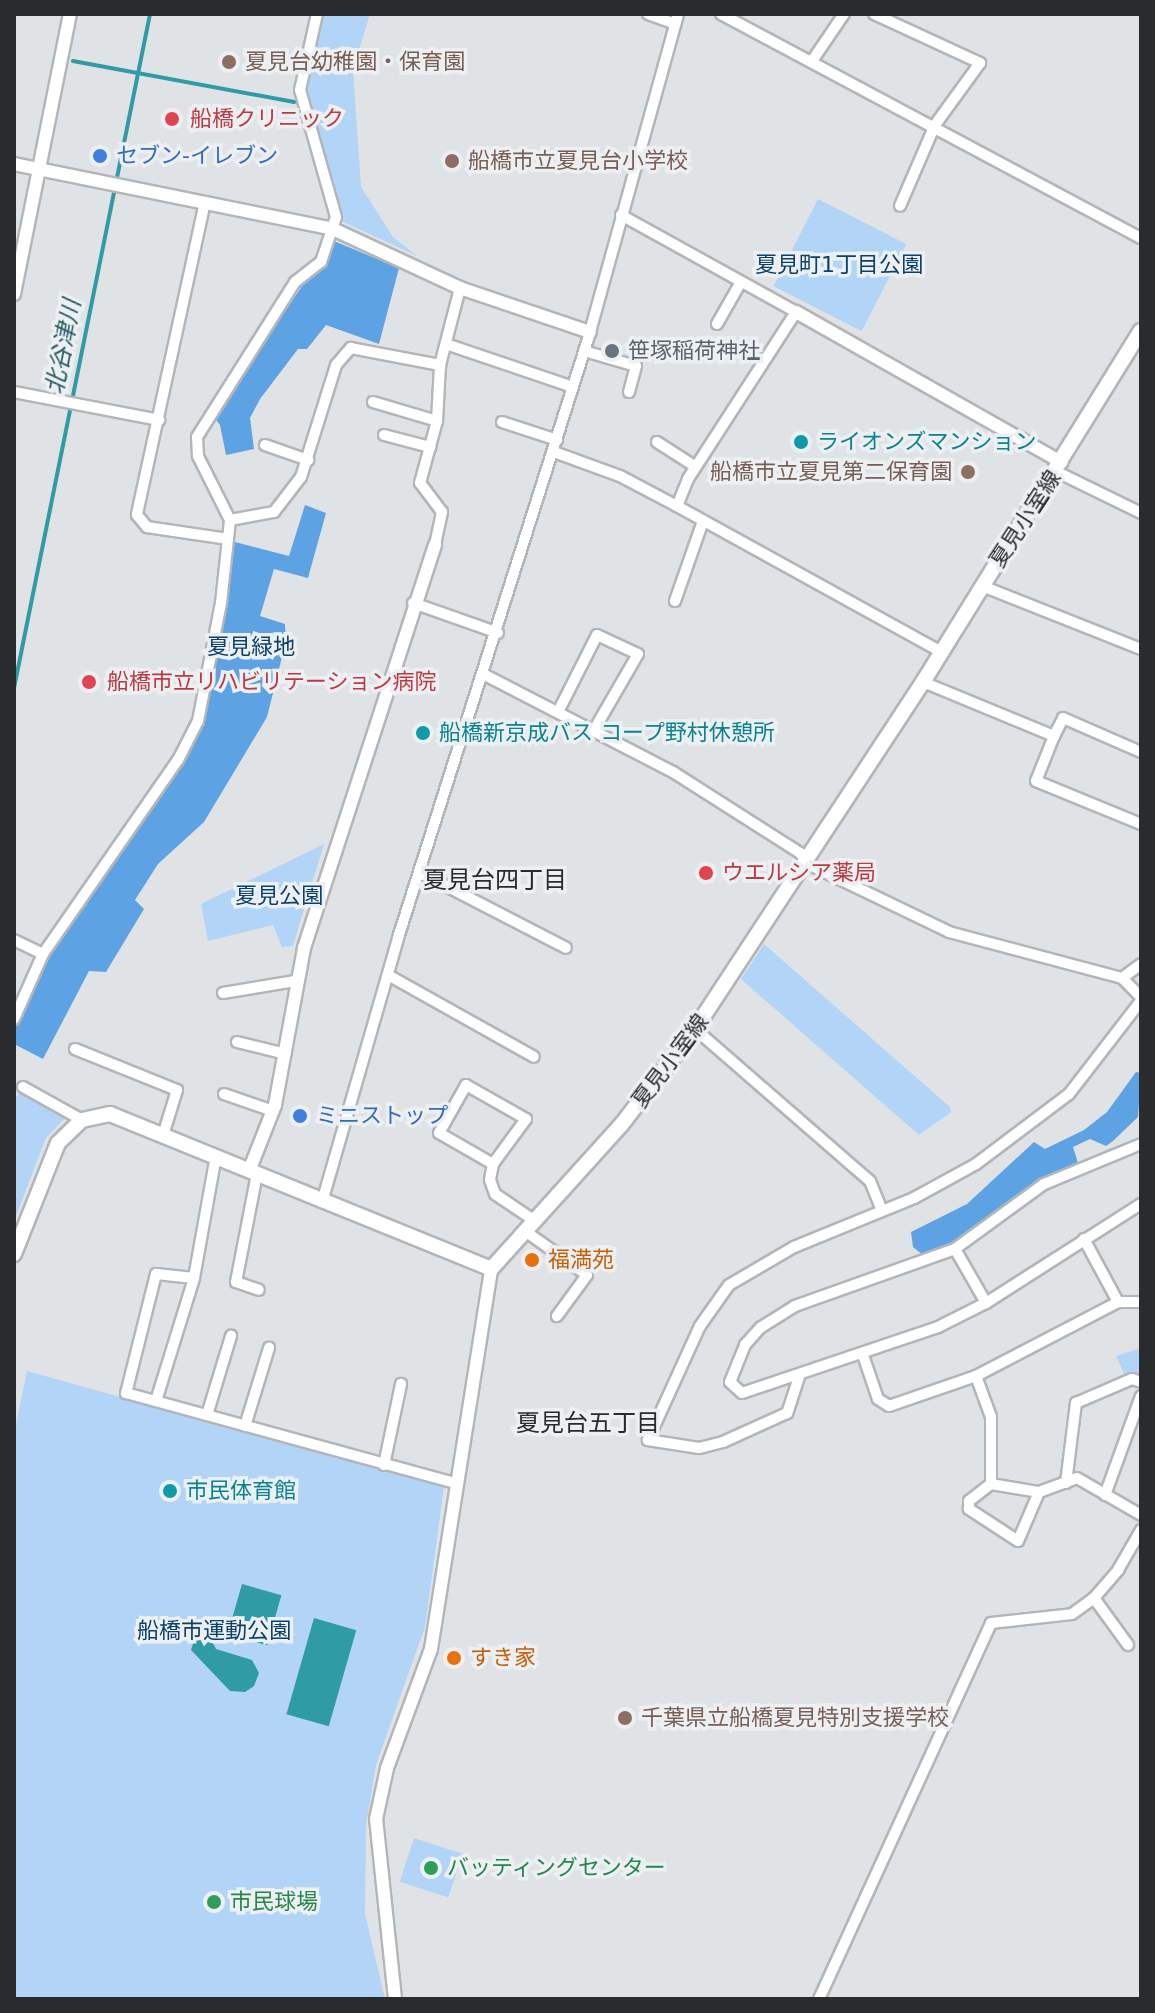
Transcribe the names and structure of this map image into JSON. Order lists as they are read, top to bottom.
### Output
{
  "streets": {
    "main road": ["夏見小室線"]
  },
  "districts": ["夏見台四丁目", "夏見台五丁目"],
  "water": ["北谷津川"],
  "parks": [
    "夏見町1丁目公園",
    "夏見緑地",
    "夏見公園",
    "船橋市運動公園"
  ],
  "places": [
    "夏見台幼稚園・保育園",
    "船橋クリニック",
    "セブン-イレブン",
    "船橋市立夏見台小学校",
    "笹塚稲荷神社",
    "ライオンズマンション",
    "船橋市立夏見第二保育園",
    "船橋市立リハビリテーション病院",
    "船橋新京成バス コープ野村休憩所",
    "ウエルシア薬局",
    "ミニストップ",
    "福満苑",
    "市民体育館",
    "すき家",
    "千葉県立船橋夏見特別支援学校",
    "バッティングセンター",
    "市民球場"
  ]
}
